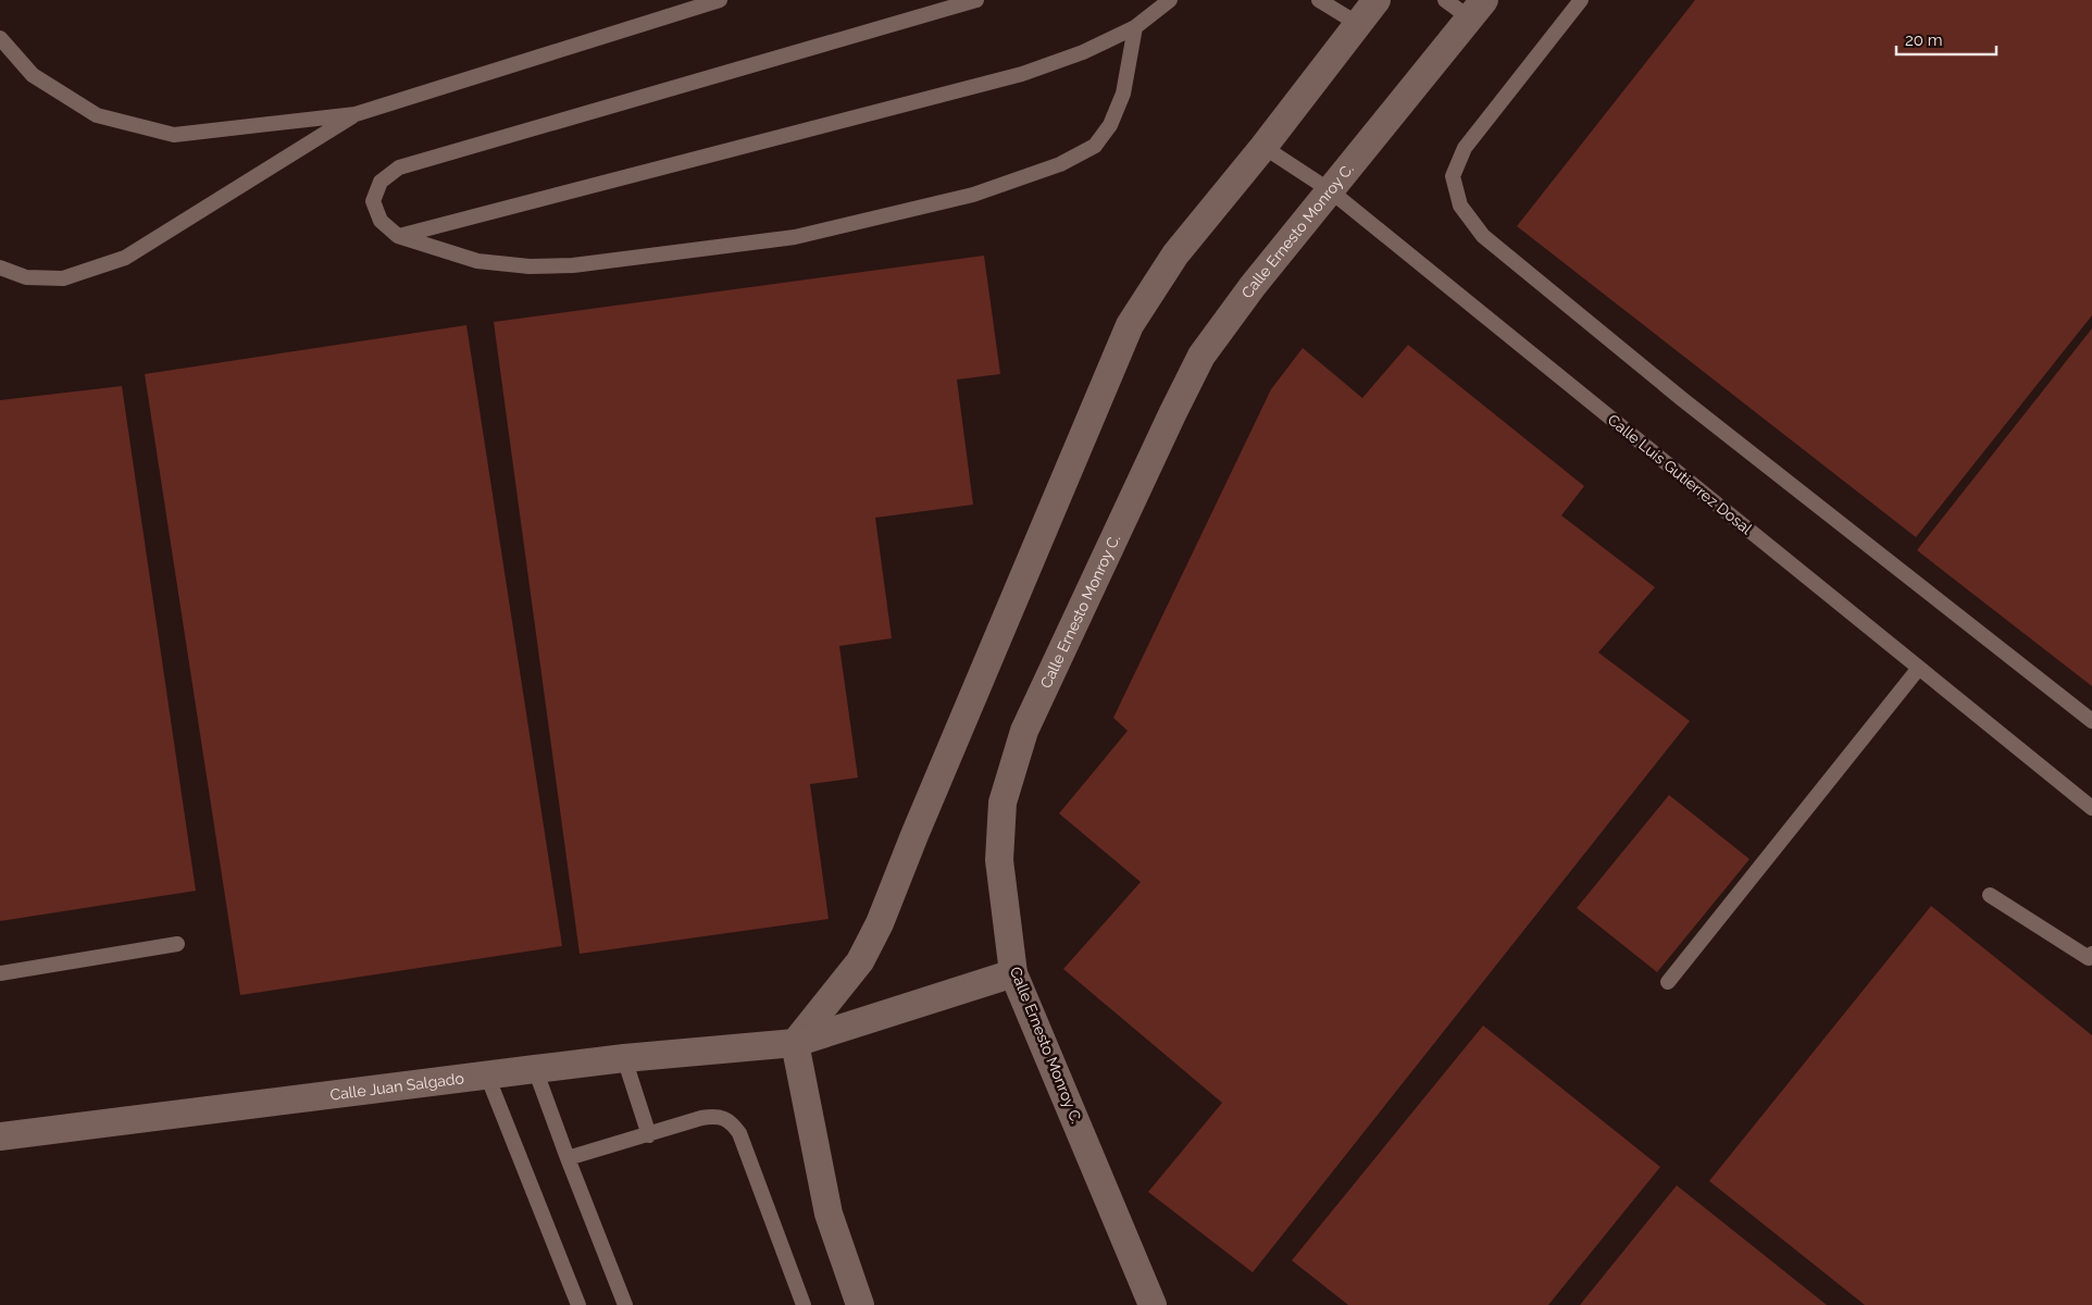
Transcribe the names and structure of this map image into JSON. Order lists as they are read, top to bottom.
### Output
{
  "streets": {
    "street": ["Calle Ernesto Monroy C.", "Calle Juan Salgado"],
    "lane": ["Calle Luis Gutierrez Dosal"]
  },
  "crossings": [
    ["Calle Ernesto Monroy C.", "Calle Luis Gutierrez Dosal"],
    ["Calle Ernesto Monroy C.", "Calle Juan Salgado"]
  ],
  "scale_bar": "20 m"
}
